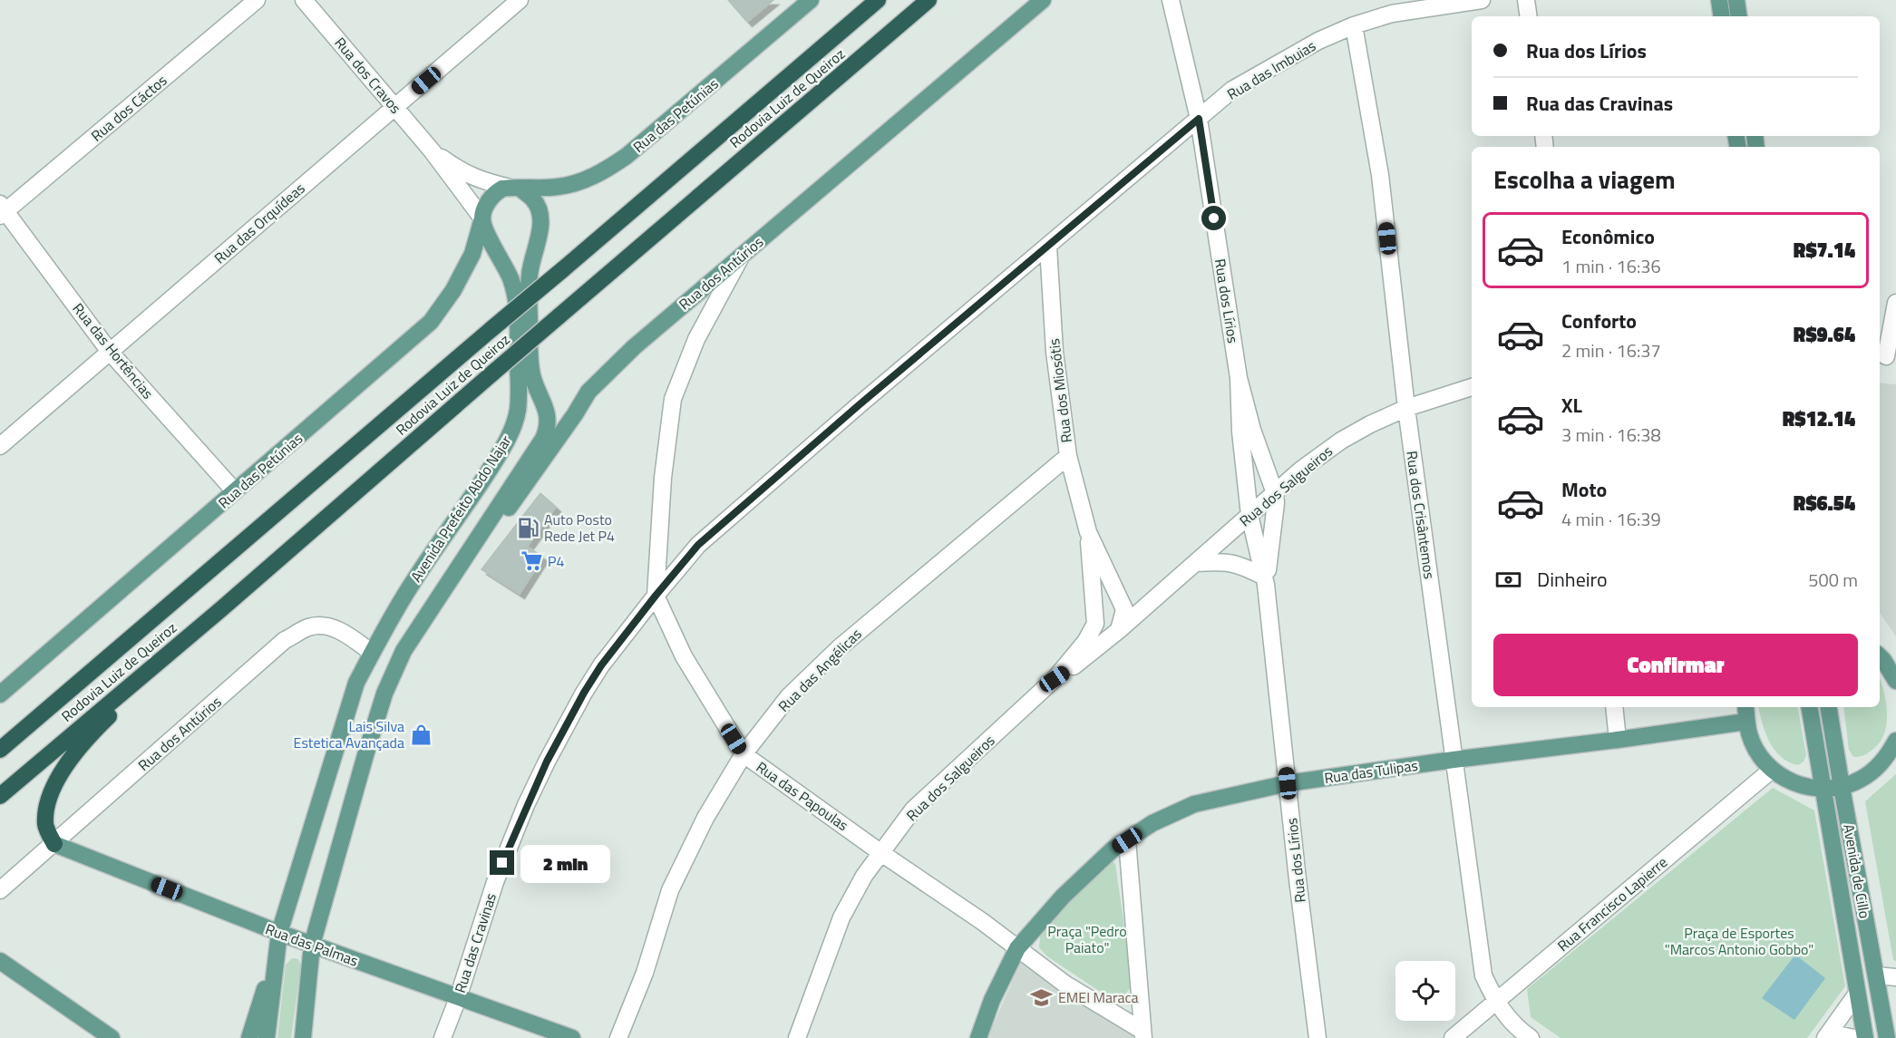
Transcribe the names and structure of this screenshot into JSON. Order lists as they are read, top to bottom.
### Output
{
  "streets": {
    "highway": ["Rodovia Luiz de Queiroz"],
    "main road": [
      "Rua das Petúnias",
      "Rua dos Antúrios",
      "Avenida Prefeito Abdo Najar",
      "Rua das Tulipas",
      "Avenida de Cillo",
      "Rua das Palmas"
    ],
    "street": [
      "Rua das Imbuias",
      "Rua dos Cravos",
      "Rua dos Cáctos",
      "Rua das Orquídeas",
      "Rua dos Lírios",
      "Rua das Hortências",
      "Rua dos Miosótis",
      "Rua dos Salgueiros",
      "Rua dos Crisântemos",
      "Rua das Angélicas",
      "Rua das Papoulas",
      "Rua Francisco Lapierre",
      "Rua das Cravinas"
    ]
  },
  "crossings": [
    ["Rua das Imbuias", "Rua dos Lírios"],
    ["Rua das Imbuias", "Rua dos Miosótis"],
    ["Rua das Imbuias", "Rua dos Crisântemos"],
    ["Rua das Imbuias", "Rua das Papoulas"],
    ["Rua das Imbuias", "Rua das Cravinas"],
    ["Rua dos Cravos", "Rua das Petúnias"],
    ["Rua dos Cravos", "Rua das Orquídeas"],
    ["Rua dos Cravos", "Avenida Prefeito Abdo Najar"],
    ["Rua dos Cáctos", "Rua das Hortências"],
    ["Rua das Petúnias", "Rua das Hortências"],
    ["Rua das Petúnias", "Avenida Prefeito Abdo Najar"],
    ["Rua das Orquídeas", "Rua das Hortências"],
    ["Rua dos Antúrios", "Avenida Prefeito Abdo Najar"],
    ["Rua dos Antúrios", "Rua das Papoulas"],
    ["Rua dos Antúrios", "Rua das Palmas"],
    ["Rua dos Lírios", "Rua dos Salgueiros"],
    ["Rua dos Lírios", "Rua das Tulipas"],
    ["Rua dos Miosótis", "Rua dos Salgueiros"],
    ["Rua dos Miosótis", "Rua das Angélicas"],
    ["Rua dos Salgueiros", "Rua dos Crisântemos"],
    ["Rua dos Salgueiros", "Rua das Papoulas"],
    ["Avenida Prefeito Abdo Najar", "Rua das Palmas"],
    ["Rua dos Crisântemos", "Rua das Tulipas"],
    ["Rua dos Crisântemos", "Rua Francisco Lapierre"],
    ["Rua das Angélicas", "Rua das Papoulas"],
    ["Rua das Tulipas", "Rua das Papoulas"],
    ["Rua das Papoulas", "Rua das Cravinas"],
    ["Rua das Cravinas", "Rua das Palmas"]
  ],
  "parks": ["Praça \"Pedro Paiato\"", "Praça de Esportes \"Marcos Antonio Gobbo\""],
  "places": {
    "fuel station": ["Auto Posto Rede Jet P4"],
    "supermarket": ["P4"],
    "shop": ["Lais Silva Estetica Avançada"],
    "school or university": ["EMEI Maraca"]
  },
  "page": {
    "banner": ["Rua dos Lírios", "Rua das Cravinas"],
    "heading": "Escolha a viagem",
    "list": [
      {
        "name": "Econômico",
        "note": "1 min · 16:36",
        "value": "R$7.14"
      },
      {
        "name": "Conforto",
        "note": "2 min · 16:37",
        "value": "R$9.64"
      },
      {
        "name": "XL",
        "note": "3 min · 16:38",
        "value": "R$12.14"
      },
      {
        "name": "Moto",
        "note": "4 min · 16:39",
        "value": "R$6.54"
      }
    ],
    "pay": ["Dinheiro", "500 m"],
    "buttons": "Confirmar",
    "bubble": "2 min"
  }
}
